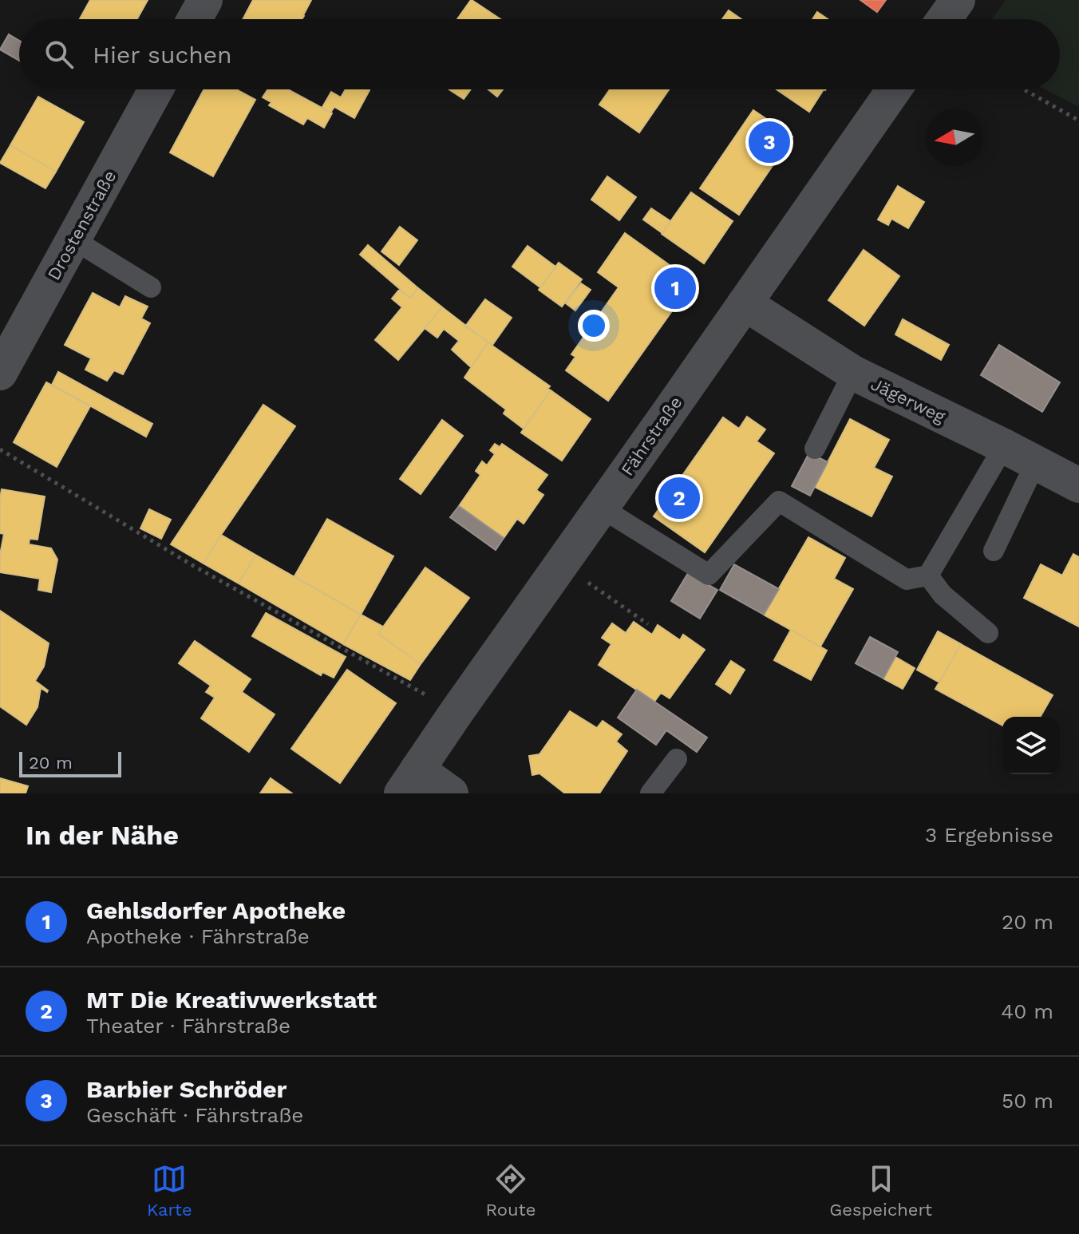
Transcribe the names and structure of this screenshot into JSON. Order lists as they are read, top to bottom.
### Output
{
  "streets": {
    "street": ["Drostenstraße", "Jägerweg", "Fährstraße"]
  },
  "crossings": [
    ["Jägerweg", "Fährstraße"]
  ],
  "scale_bar": "20 m",
  "north": "left",
  "page": {
    "search": "Hier suchen",
    "pins": ["3", "1", "2"],
    "scale": "20 m",
    "heading": ["In der Nähe", "3 Ergebnisse"],
    "list": [
      {
        "mark": "1",
        "name": "Gehlsdorfer Apotheke",
        "note": "Apotheke · Fährstraße",
        "value": "20 m"
      },
      {
        "mark": "2",
        "name": "MT Die Kreativwerkstatt",
        "note": "Theater · Fährstraße",
        "value": "40 m"
      },
      {
        "mark": "3",
        "name": "Barbier Schröder",
        "note": "Geschäft · Fährstraße",
        "value": "50 m"
      }
    ],
    "nav": ["Karte", "Route", "Gespeichert"]
  }
}
